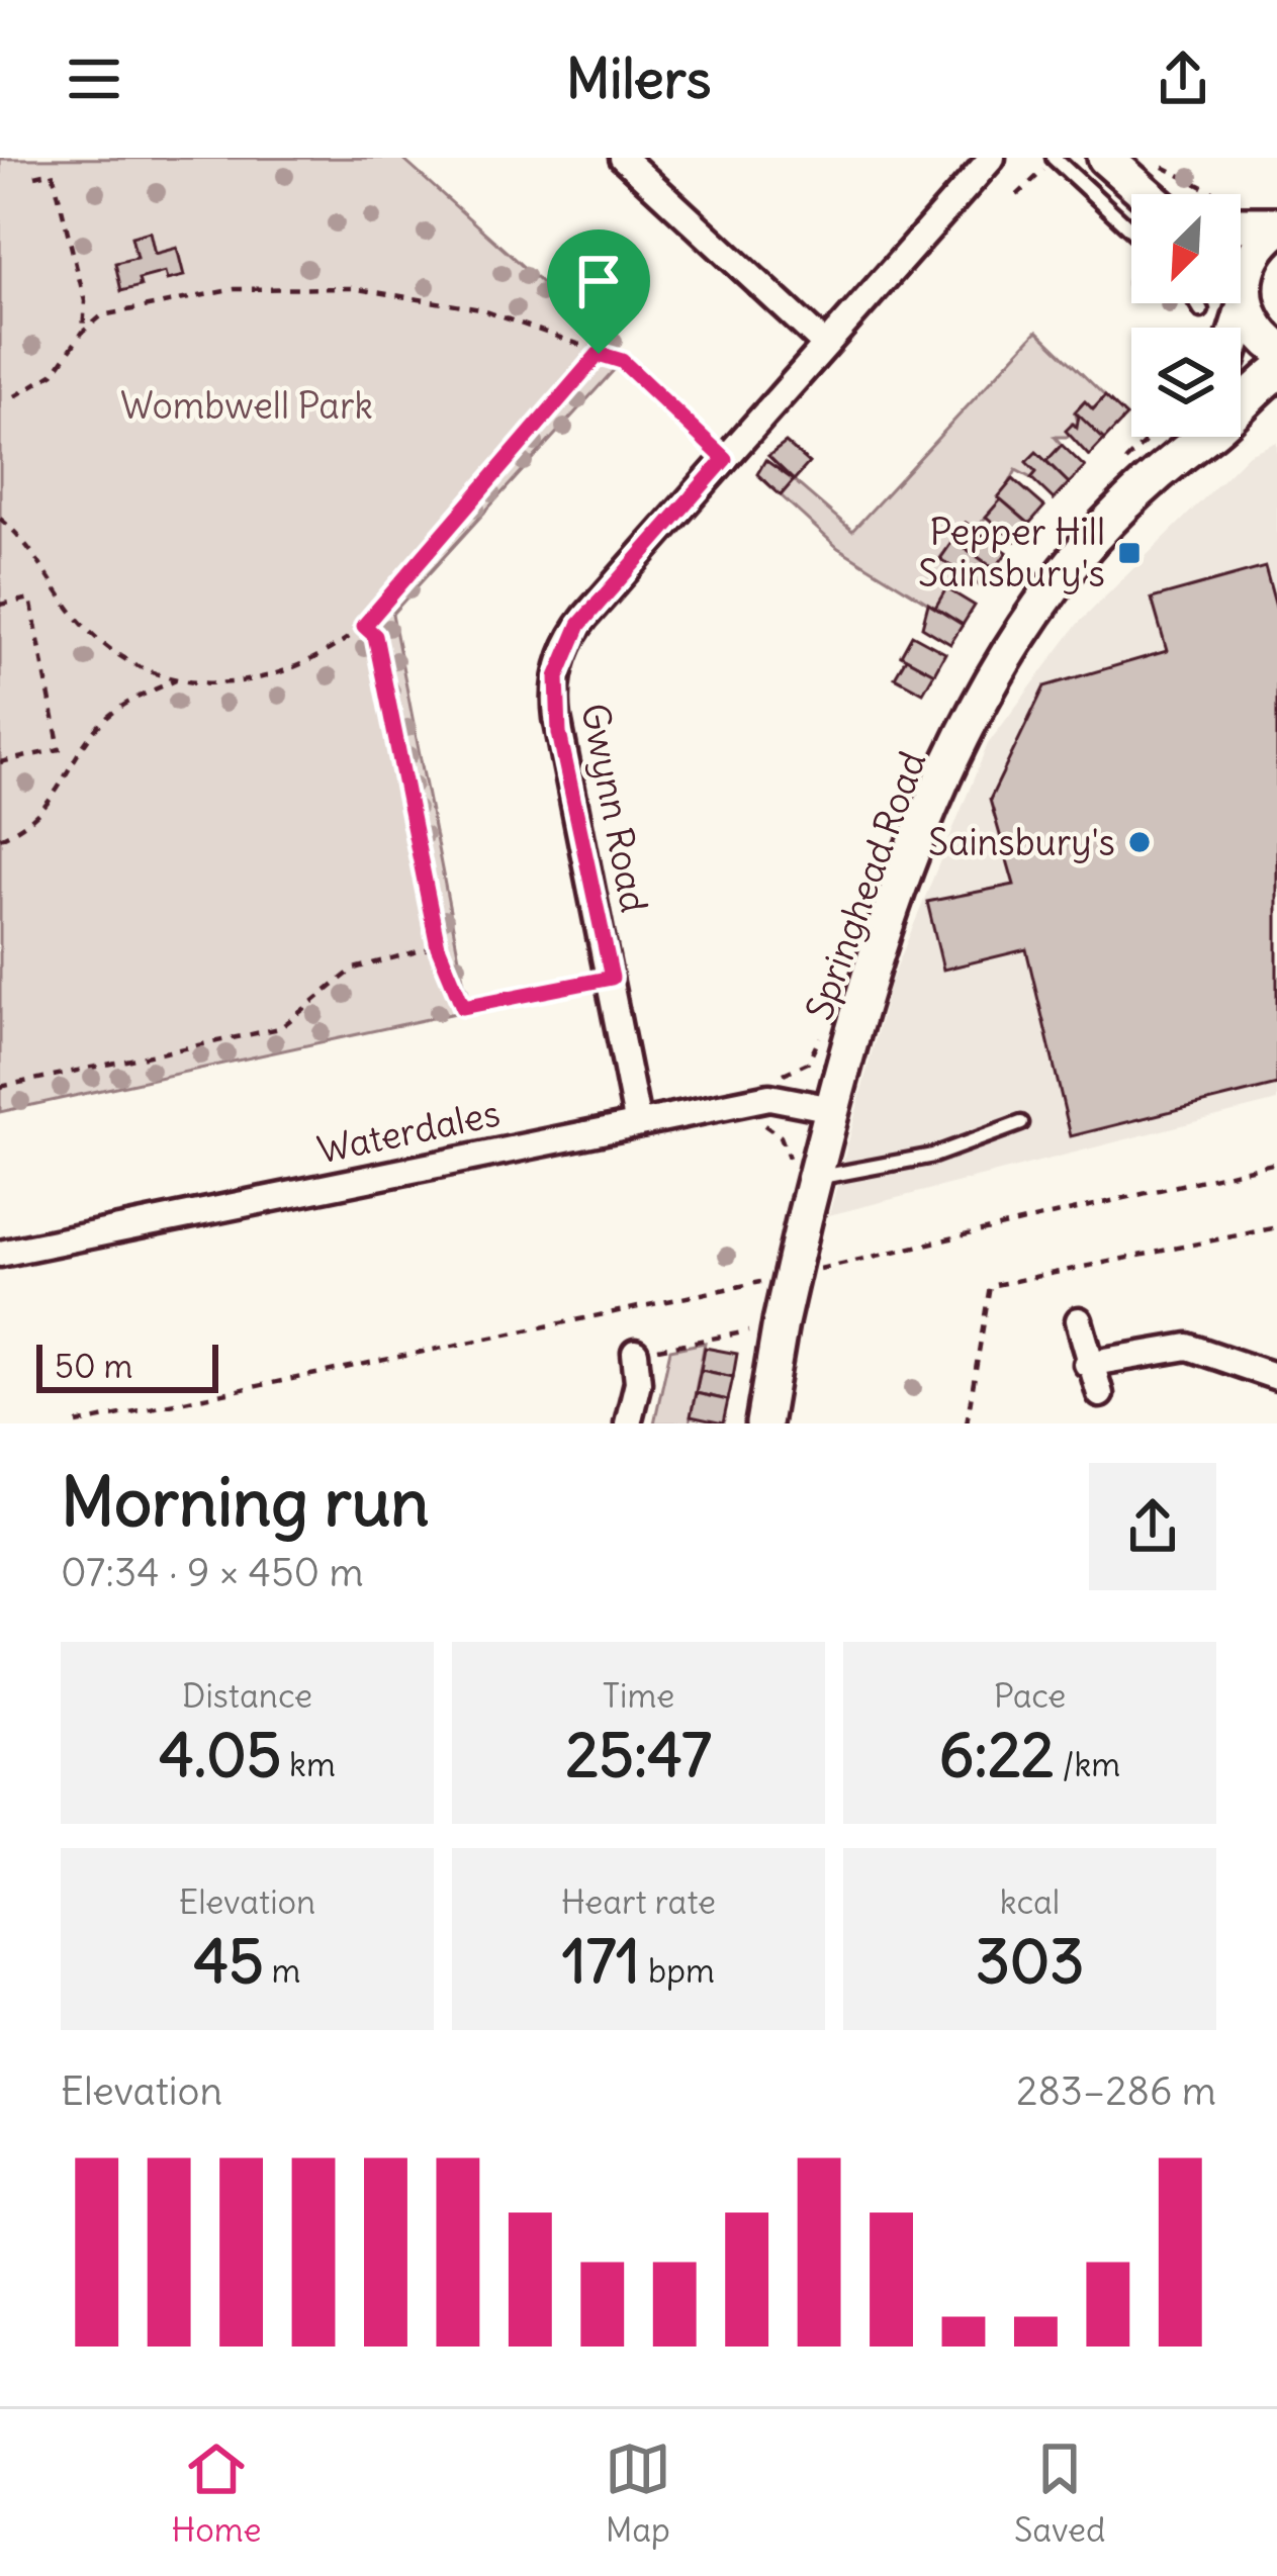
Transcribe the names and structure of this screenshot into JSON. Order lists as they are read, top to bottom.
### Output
{
  "streets": {
    "main road": ["Springhead Road"],
    "street": ["Gwynn Road", "Waterdales"]
  },
  "crossings": [
    ["Gwynn Road", "Waterdales"],
    ["Springhead Road", "Waterdales"]
  ],
  "parks": ["Wombwell Park"],
  "places": {
    "transit": ["Pepper Hill Sainsbury's"],
    "other": ["Sainsbury's"]
  },
  "scale_bar": "50 m",
  "north": "bottom left",
  "page": {
    "header": "Milers",
    "scale": "50 m",
    "heading": ["Morning run", "07:34 · 9 × 450 m"],
    "stats": [
      ["Distance", "4.05 km"],
      ["Time", "25:47"],
      ["Pace", "6:22 /km"],
      ["Elevation", "45 m"],
      ["Heart rate", "171 bpm"],
      ["kcal", "303"]
    ],
    "chart": ["Elevation", "283–286 m"],
    "tabs": ["Home", "Map", "Saved"]
  }
}
